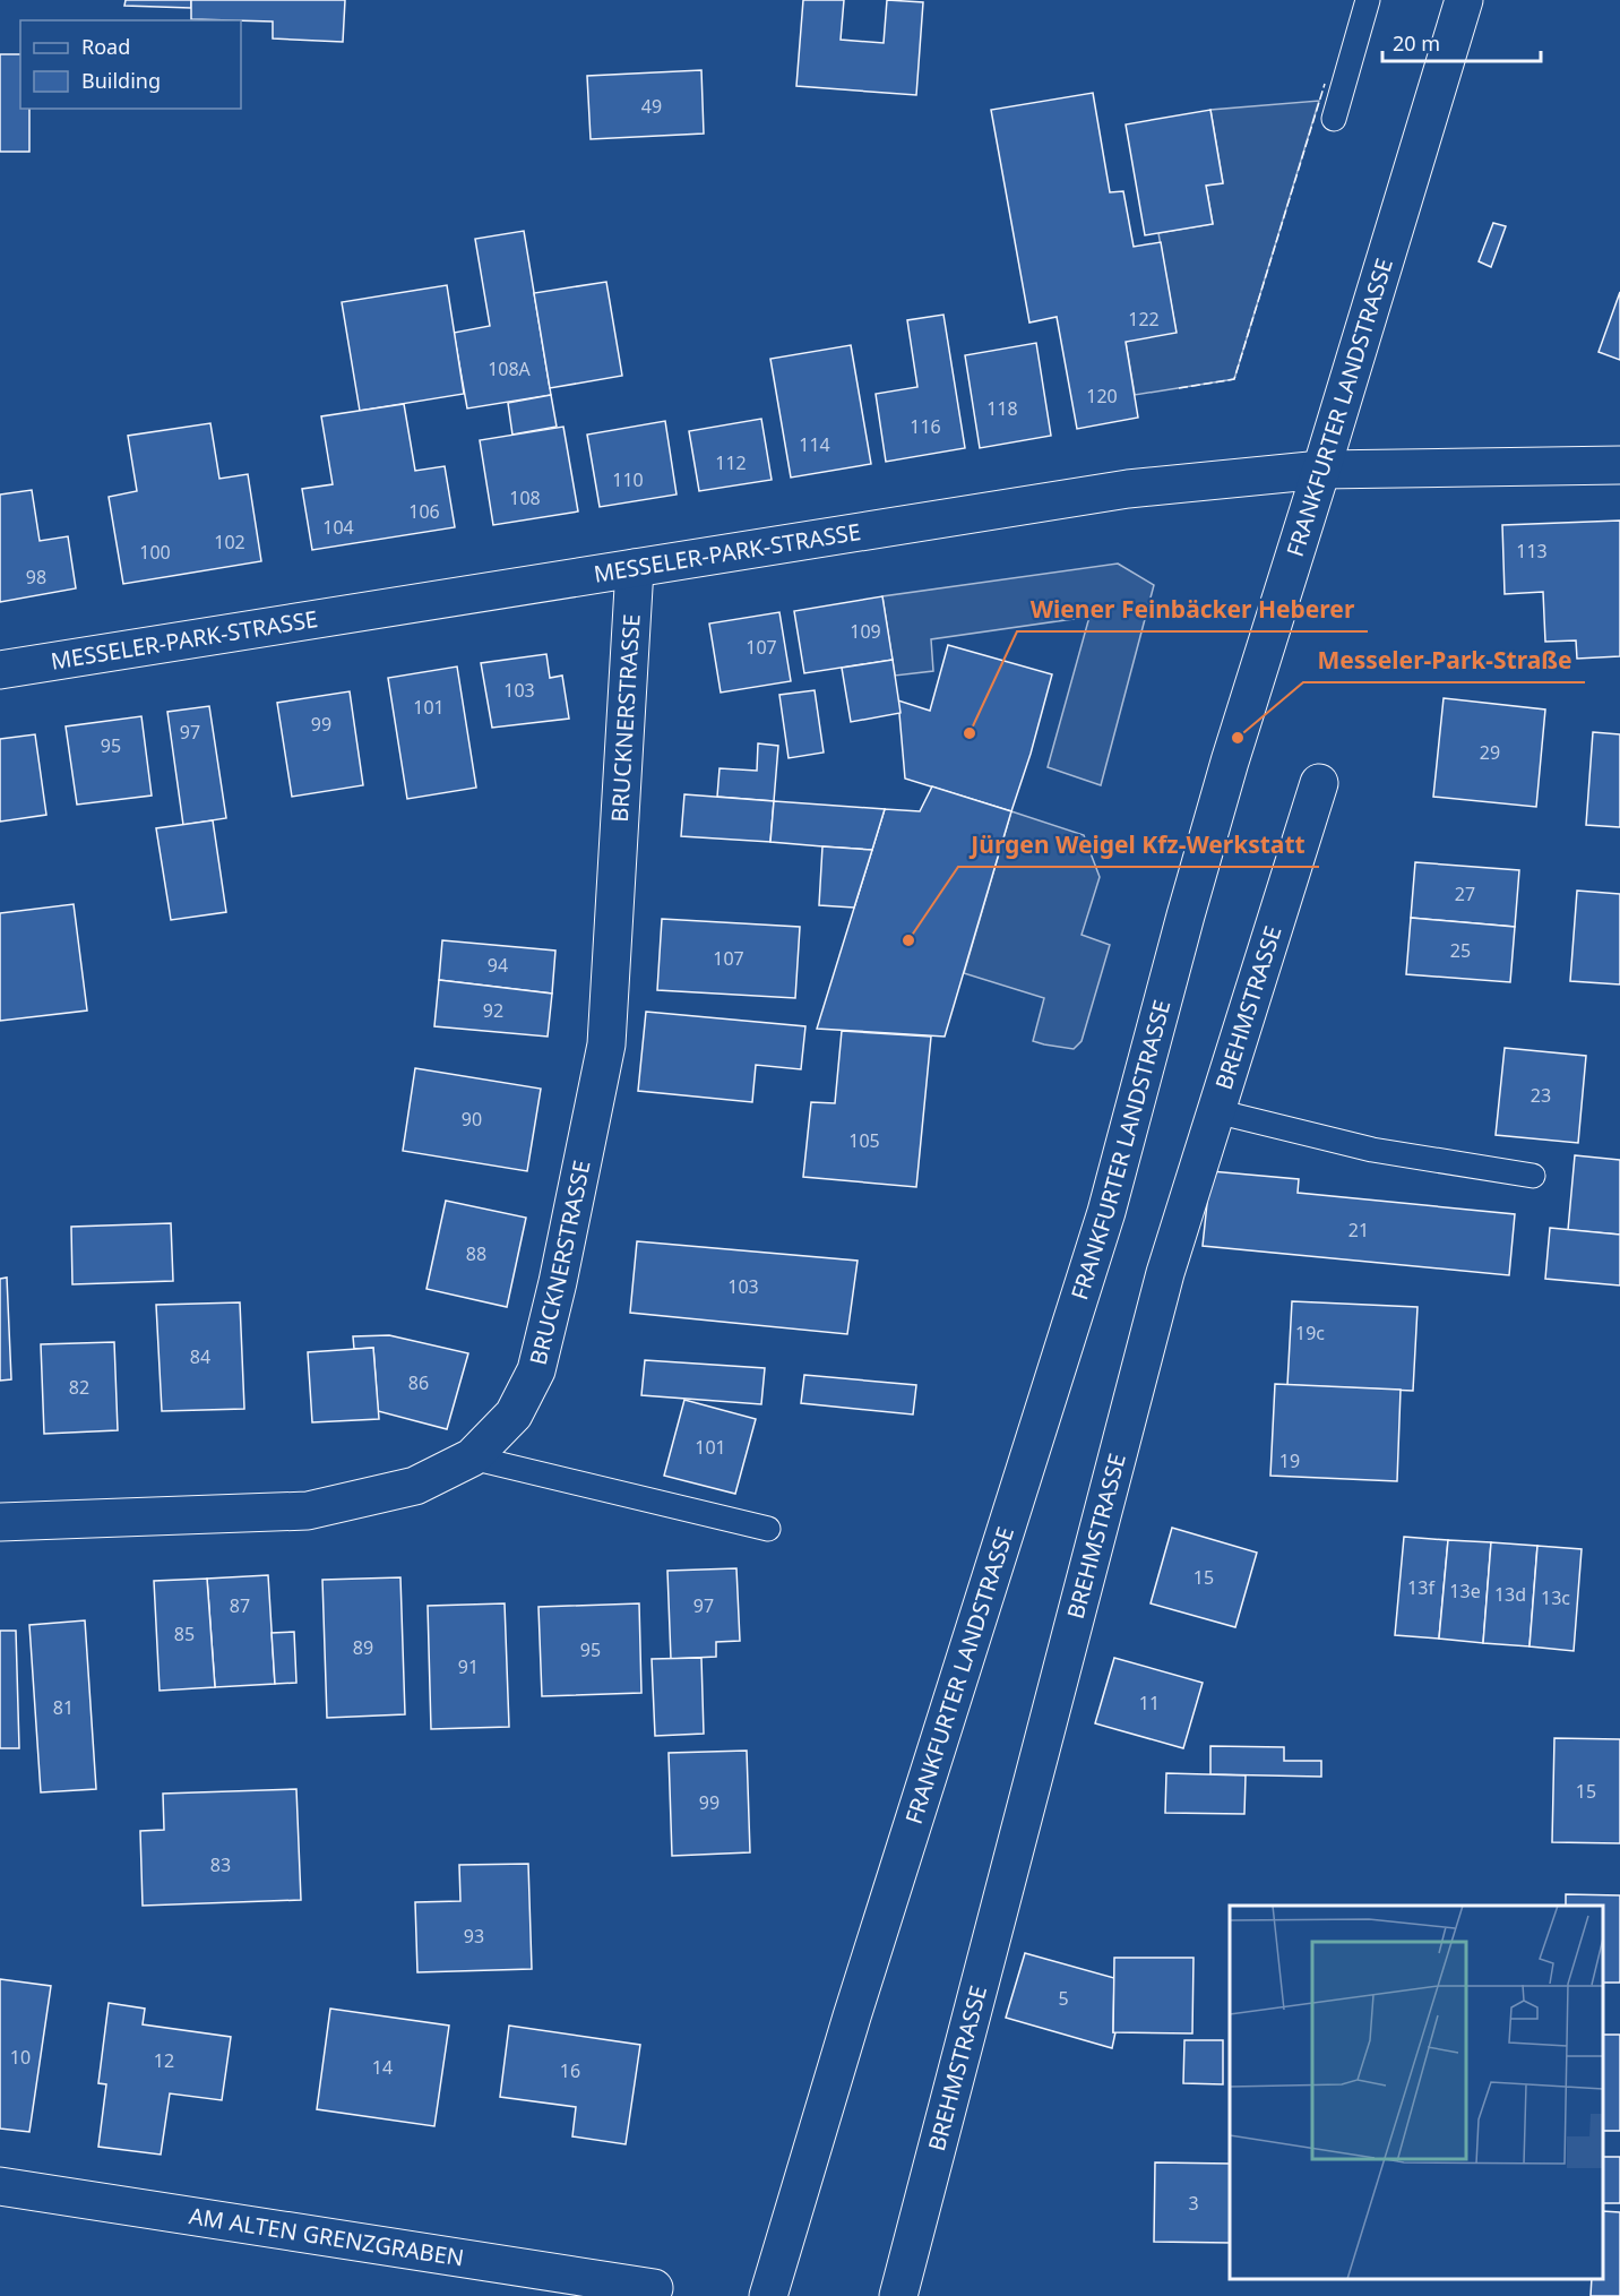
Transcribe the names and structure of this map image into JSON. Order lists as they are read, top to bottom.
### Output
{
  "streets": {
    "street": [
      "FRANKFURTER LANDSTRASSE",
      "MESSELER-PARK-STRASSE",
      "BRUCKNERSTRASSE",
      "BREHMSTRASSE",
      "AM ALTEN GRENZGRABEN"
    ]
  },
  "crossings": [
    ["FRANKFURTER LANDSTRASSE", "MESSELER-PARK-STRASSE"],
    ["MESSELER-PARK-STRASSE", "BRUCKNERSTRASSE"]
  ],
  "places": ["Wiener Feinbäcker Heberer", "Messeler-Park-Straße", "Jürgen Weigel Kfz-Werkstatt"],
  "house_numbers": [
    "49",
    "122",
    "108A",
    "120",
    "118",
    "116",
    "114",
    "112",
    "110",
    "108",
    "106",
    "104",
    "102",
    "113",
    "100",
    "98",
    "109",
    "107",
    "103",
    "101",
    "99",
    "97",
    "95",
    "29",
    "27",
    "25",
    "107",
    "94",
    "92",
    "23",
    "90",
    "105",
    "21",
    "88",
    "103",
    "19c",
    "84",
    "86",
    "82",
    "101",
    "19",
    "15",
    "13f",
    "13e",
    "13d",
    "13c",
    "87",
    "97",
    "85",
    "89",
    "95",
    "91",
    "11",
    "81",
    "15",
    "99",
    "83",
    "93",
    "5",
    "10",
    "12",
    "14",
    "16",
    "3"
  ],
  "legend": ["Road", "Building"],
  "scale_bar": "20 m"
}
